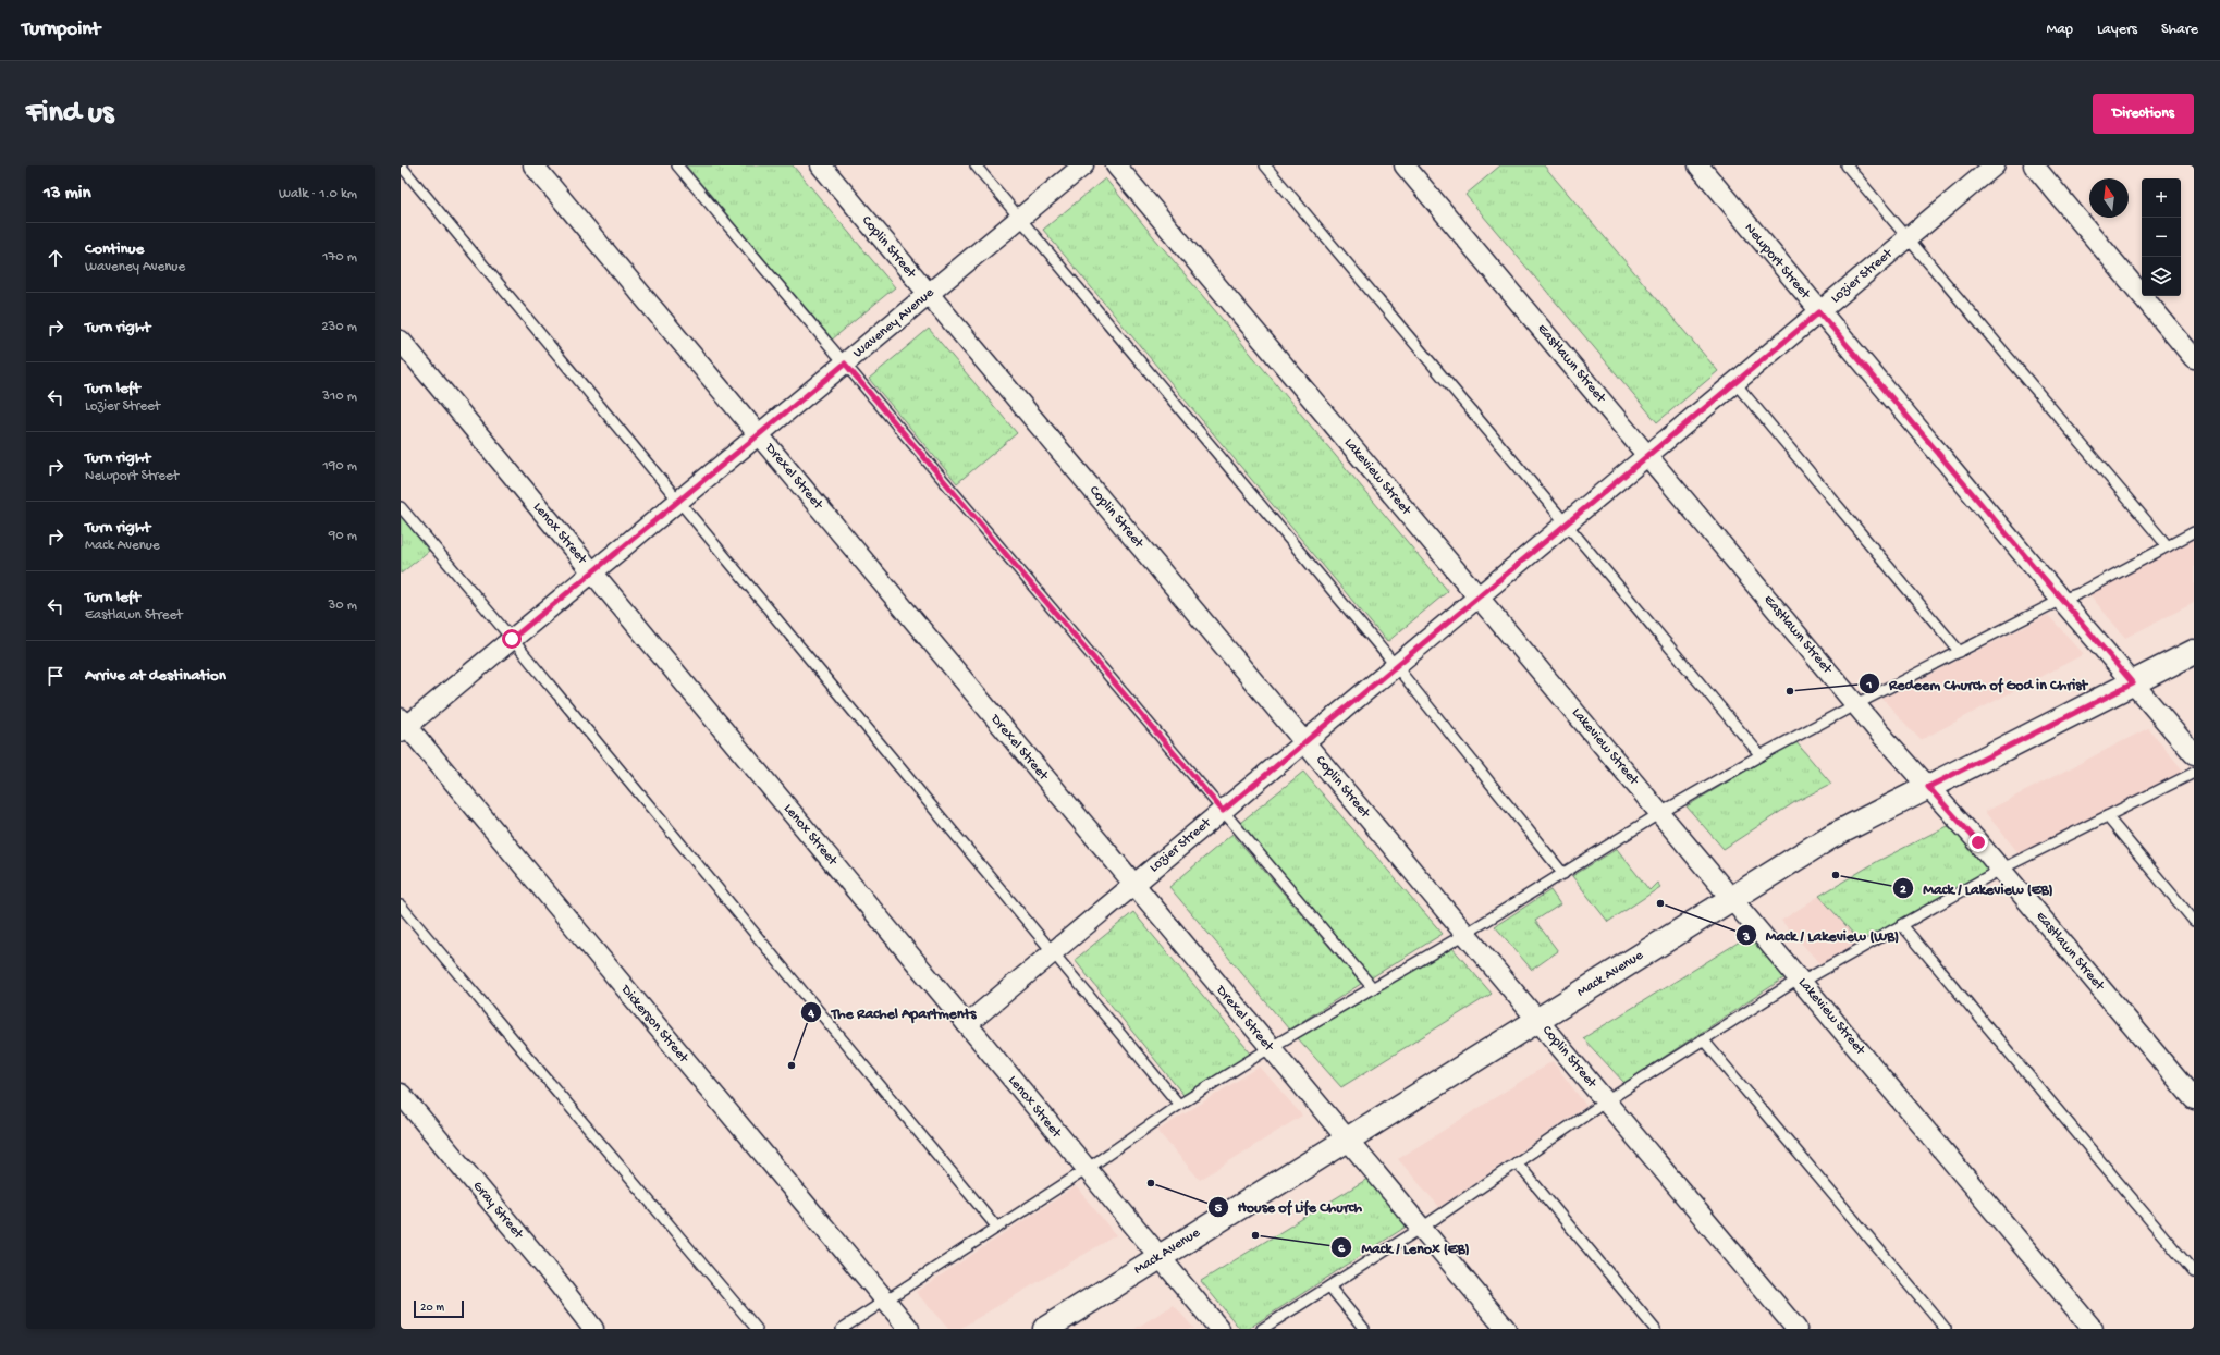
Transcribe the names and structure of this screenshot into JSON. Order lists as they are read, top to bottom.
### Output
{
  "streets": {
    "main road": ["Mack Avenue"],
    "street": [
      "Coplin Street",
      "Newport Street",
      "Lozier Street",
      "Waveney Avenue",
      "Eastlawn Street",
      "Drexel Street",
      "Lakeview Street",
      "Lenox Street",
      "Dickerson Street",
      "Gray Street"
    ]
  },
  "crossings": [
    ["Coplin Street", "Lozier Street"],
    ["Coplin Street", "Waveney Avenue"],
    ["Coplin Street", "Mack Avenue"],
    ["Newport Street", "Lozier Street"],
    ["Newport Street", "Mack Avenue"],
    ["Lozier Street", "Eastlawn Street"],
    ["Lozier Street", "Drexel Street"],
    ["Lozier Street", "Lakeview Street"],
    ["Lozier Street", "Lenox Street"],
    ["Waveney Avenue", "Drexel Street"],
    ["Waveney Avenue", "Lenox Street"],
    ["Waveney Avenue", "Dickerson Street"],
    ["Eastlawn Street", "Mack Avenue"],
    ["Drexel Street", "Mack Avenue"],
    ["Lakeview Street", "Mack Avenue"],
    ["Lenox Street", "Mack Avenue"]
  ],
  "places": [
    "Redeem Church of God in Christ",
    "Mack / Lakeview (EB)",
    "Mack / Lakeview (WB)",
    "The Rachel Apartments",
    "House of Life Church",
    "Mack / Lenox (EB)"
  ],
  "scale_bar": "20 m",
  "north": "top",
  "page": {
    "header": "Turnpoint",
    "nav": ["Map", "Layers", "Share"],
    "buttons": "Directions",
    "title": "Find us",
    "heading": ["13 min", "Walk · 1.0 km"],
    "map_buttons": ["+", "−"],
    "list": [
      ["Continue", "Waveney Avenue", "170 m"],
      ["Turn right", "230 m"],
      ["Turn left", "Lozier Street", "310 m"],
      ["Turn right", "Newport Street", "190 m"],
      ["Turn right", "Mack Avenue", "90 m"],
      ["Turn left", "Eastlawn Street", "30 m"],
      "Arrive at destination"
    ],
    "scale": "20 m"
  }
}
